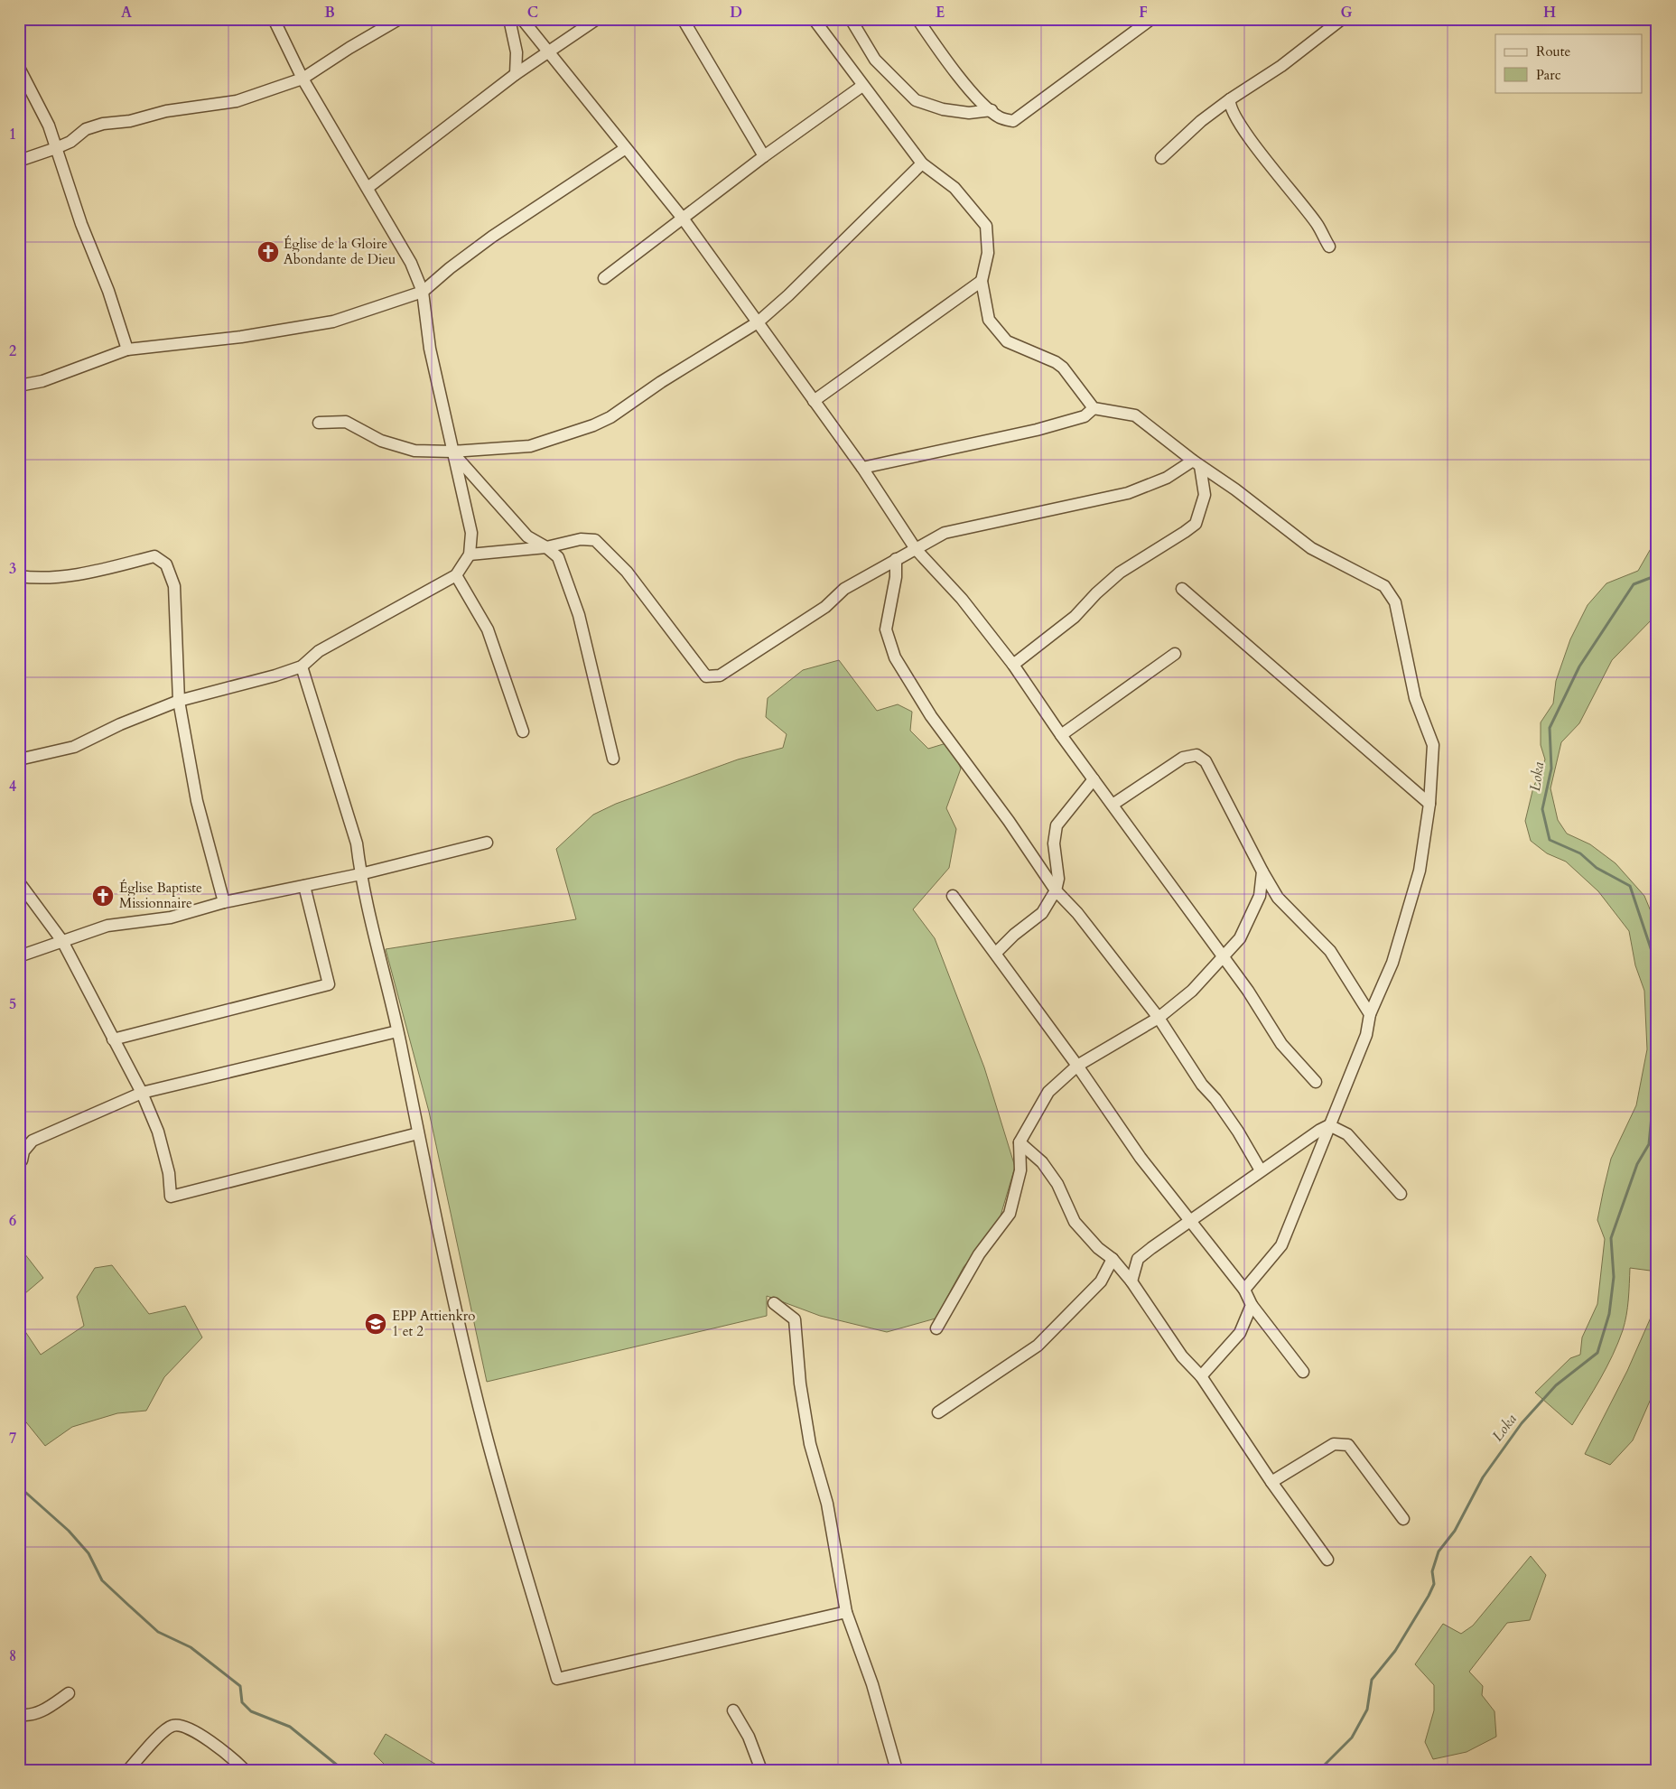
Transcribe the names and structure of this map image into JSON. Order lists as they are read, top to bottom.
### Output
{
  "water": ["Loka"],
  "places": {
    "church": ["Église de la Gloire Abondante de Dieu", "Église Baptiste Missionnaire"],
    "school or university": ["EPP Attienkro 1 et 2"]
  },
  "legend": ["Route", "Parc"],
  "grid": {
    "columns": [
      "A",
      "B",
      "C",
      "D",
      "E",
      "F",
      "G",
      "H"
    ],
    "rows": [
      "1",
      "2",
      "3",
      "4",
      "5",
      "6",
      "7",
      "8"
    ]
  }
}
